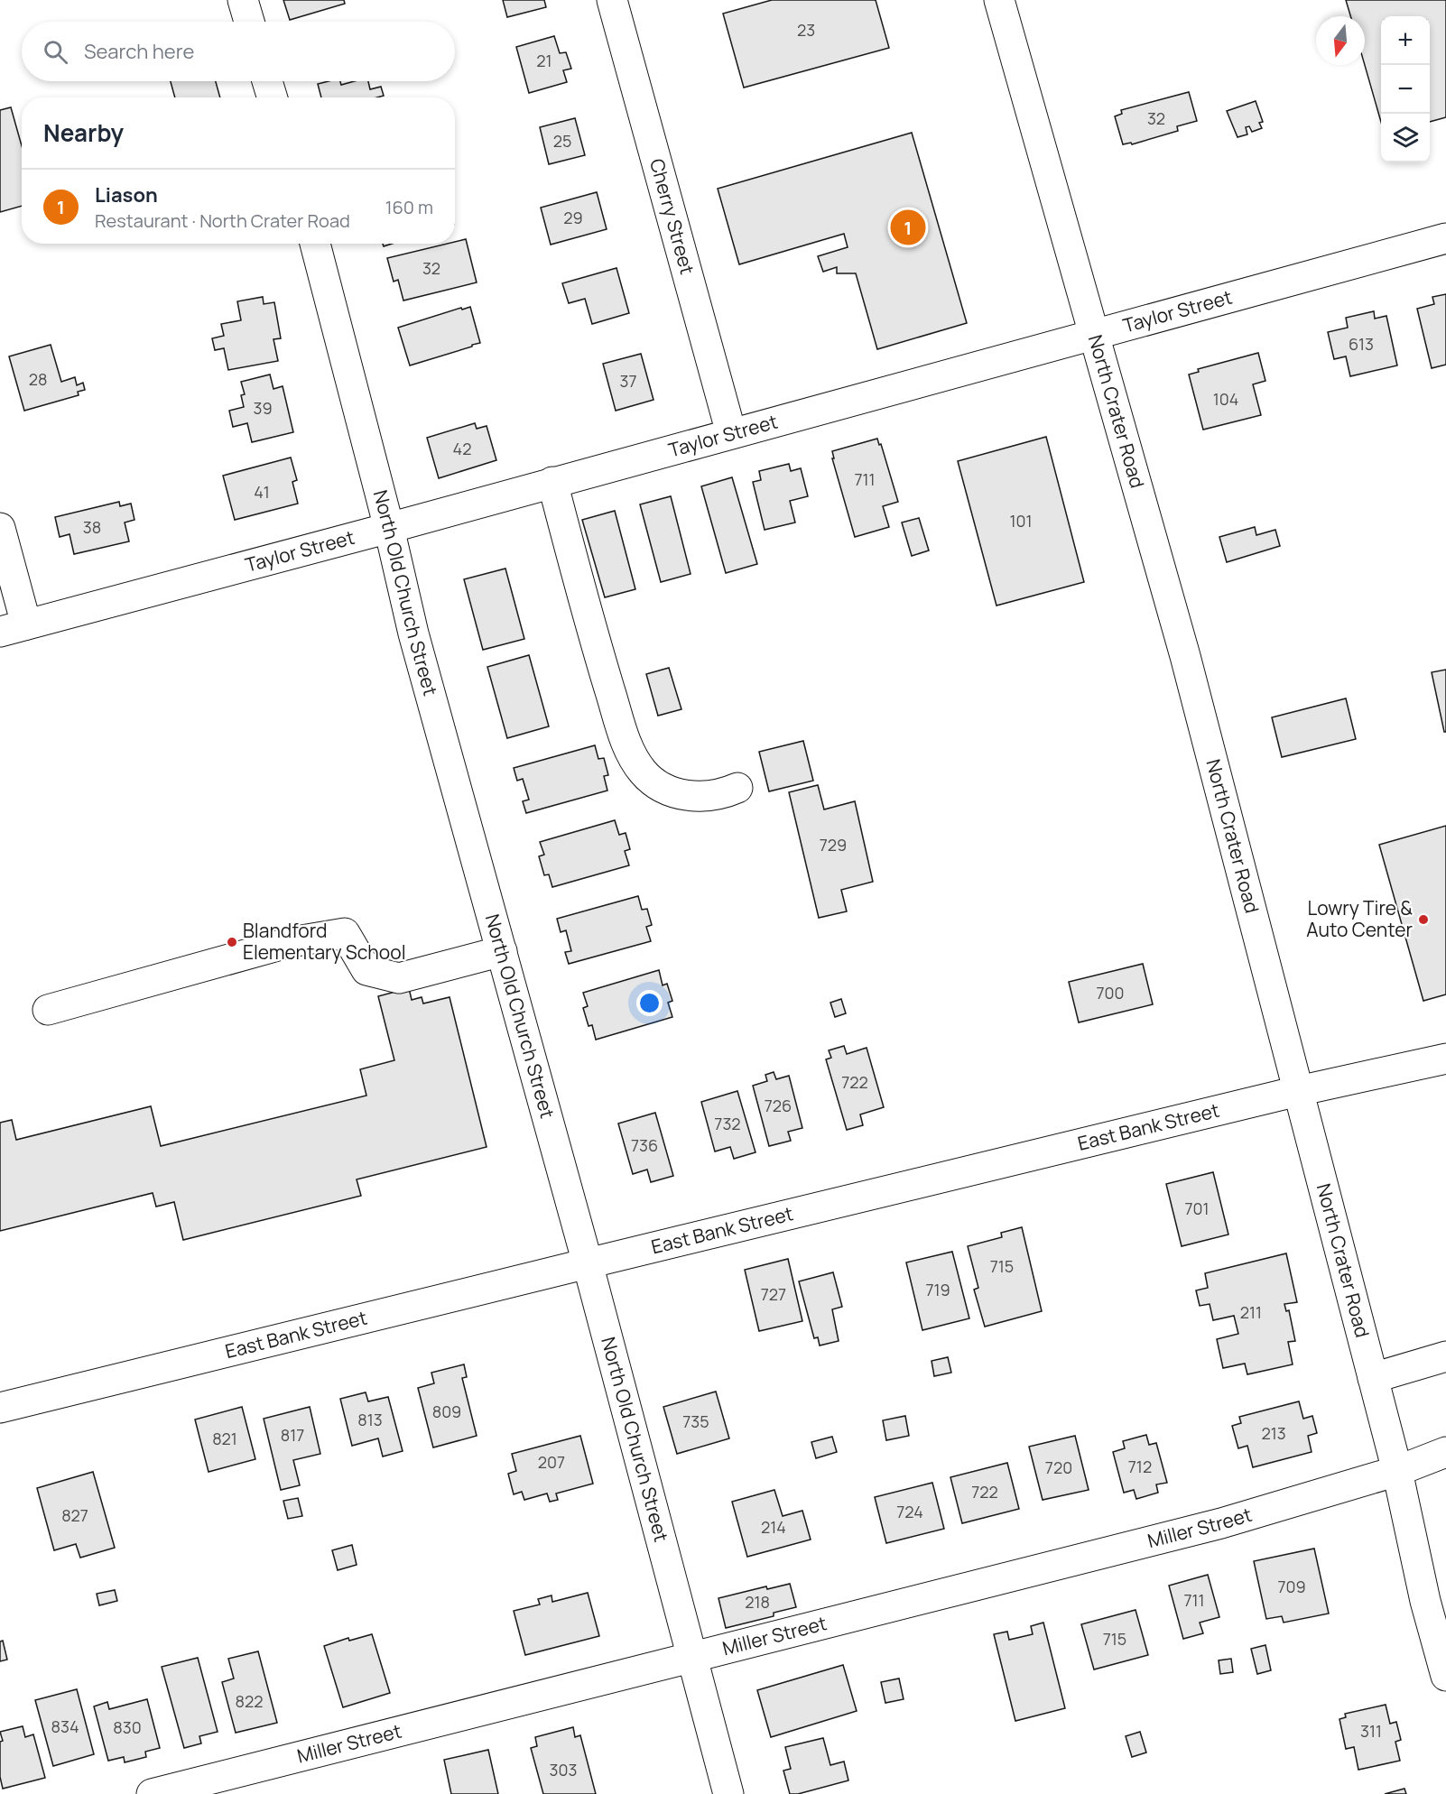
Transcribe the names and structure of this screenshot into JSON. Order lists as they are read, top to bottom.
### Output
{
  "streets": {
    "street": [
      "Cherry Street",
      "Taylor Street",
      "North Crater Road",
      "North Old Church Street",
      "East Bank Street",
      "Miller Street"
    ]
  },
  "crossings": [
    ["Cherry Street", "Taylor Street"],
    ["Taylor Street", "North Crater Road"],
    ["Taylor Street", "North Old Church Street"],
    ["North Crater Road", "East Bank Street"],
    ["North Crater Road", "Miller Street"],
    ["North Old Church Street", "East Bank Street"],
    ["North Old Church Street", "Miller Street"]
  ],
  "places": ["Lowry Tire & Auto Center", "Blandford Elementary School"],
  "house_numbers": [
    "23",
    "21",
    "32",
    "25",
    "29",
    "32",
    "613",
    "28",
    "37",
    "104",
    "39",
    "42",
    "711",
    "41",
    "101",
    "38",
    "729",
    "700",
    "722",
    "726",
    "732",
    "736",
    "701",
    "715",
    "719",
    "727",
    "211",
    "809",
    "813",
    "735",
    "213",
    "817",
    "821",
    "207",
    "712",
    "720",
    "722",
    "724",
    "827",
    "214",
    "709",
    "711",
    "218",
    "715",
    "822",
    "834",
    "830",
    "311",
    "303"
  ],
  "north": "bottom",
  "page": {
    "map_buttons": ["+", "−"],
    "search": "Search here",
    "heading": "Nearby",
    "list": [
      {
        "mark": "1",
        "name": "Liason",
        "note": "Restaurant · North Crater Road",
        "value": "160 m"
      }
    ],
    "pins": "1"
  }
}
